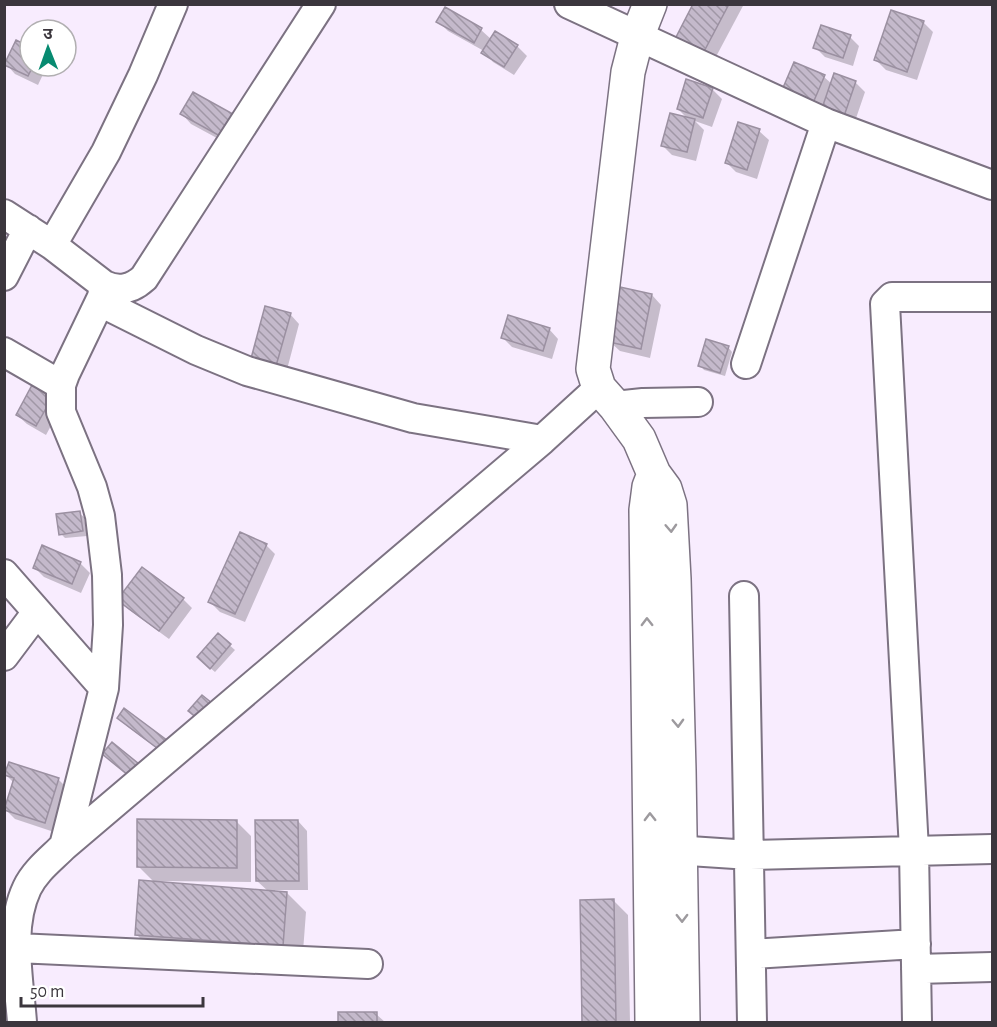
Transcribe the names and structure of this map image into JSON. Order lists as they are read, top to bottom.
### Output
{
  "scale_bar": "50 m",
  "north": "top"
}
